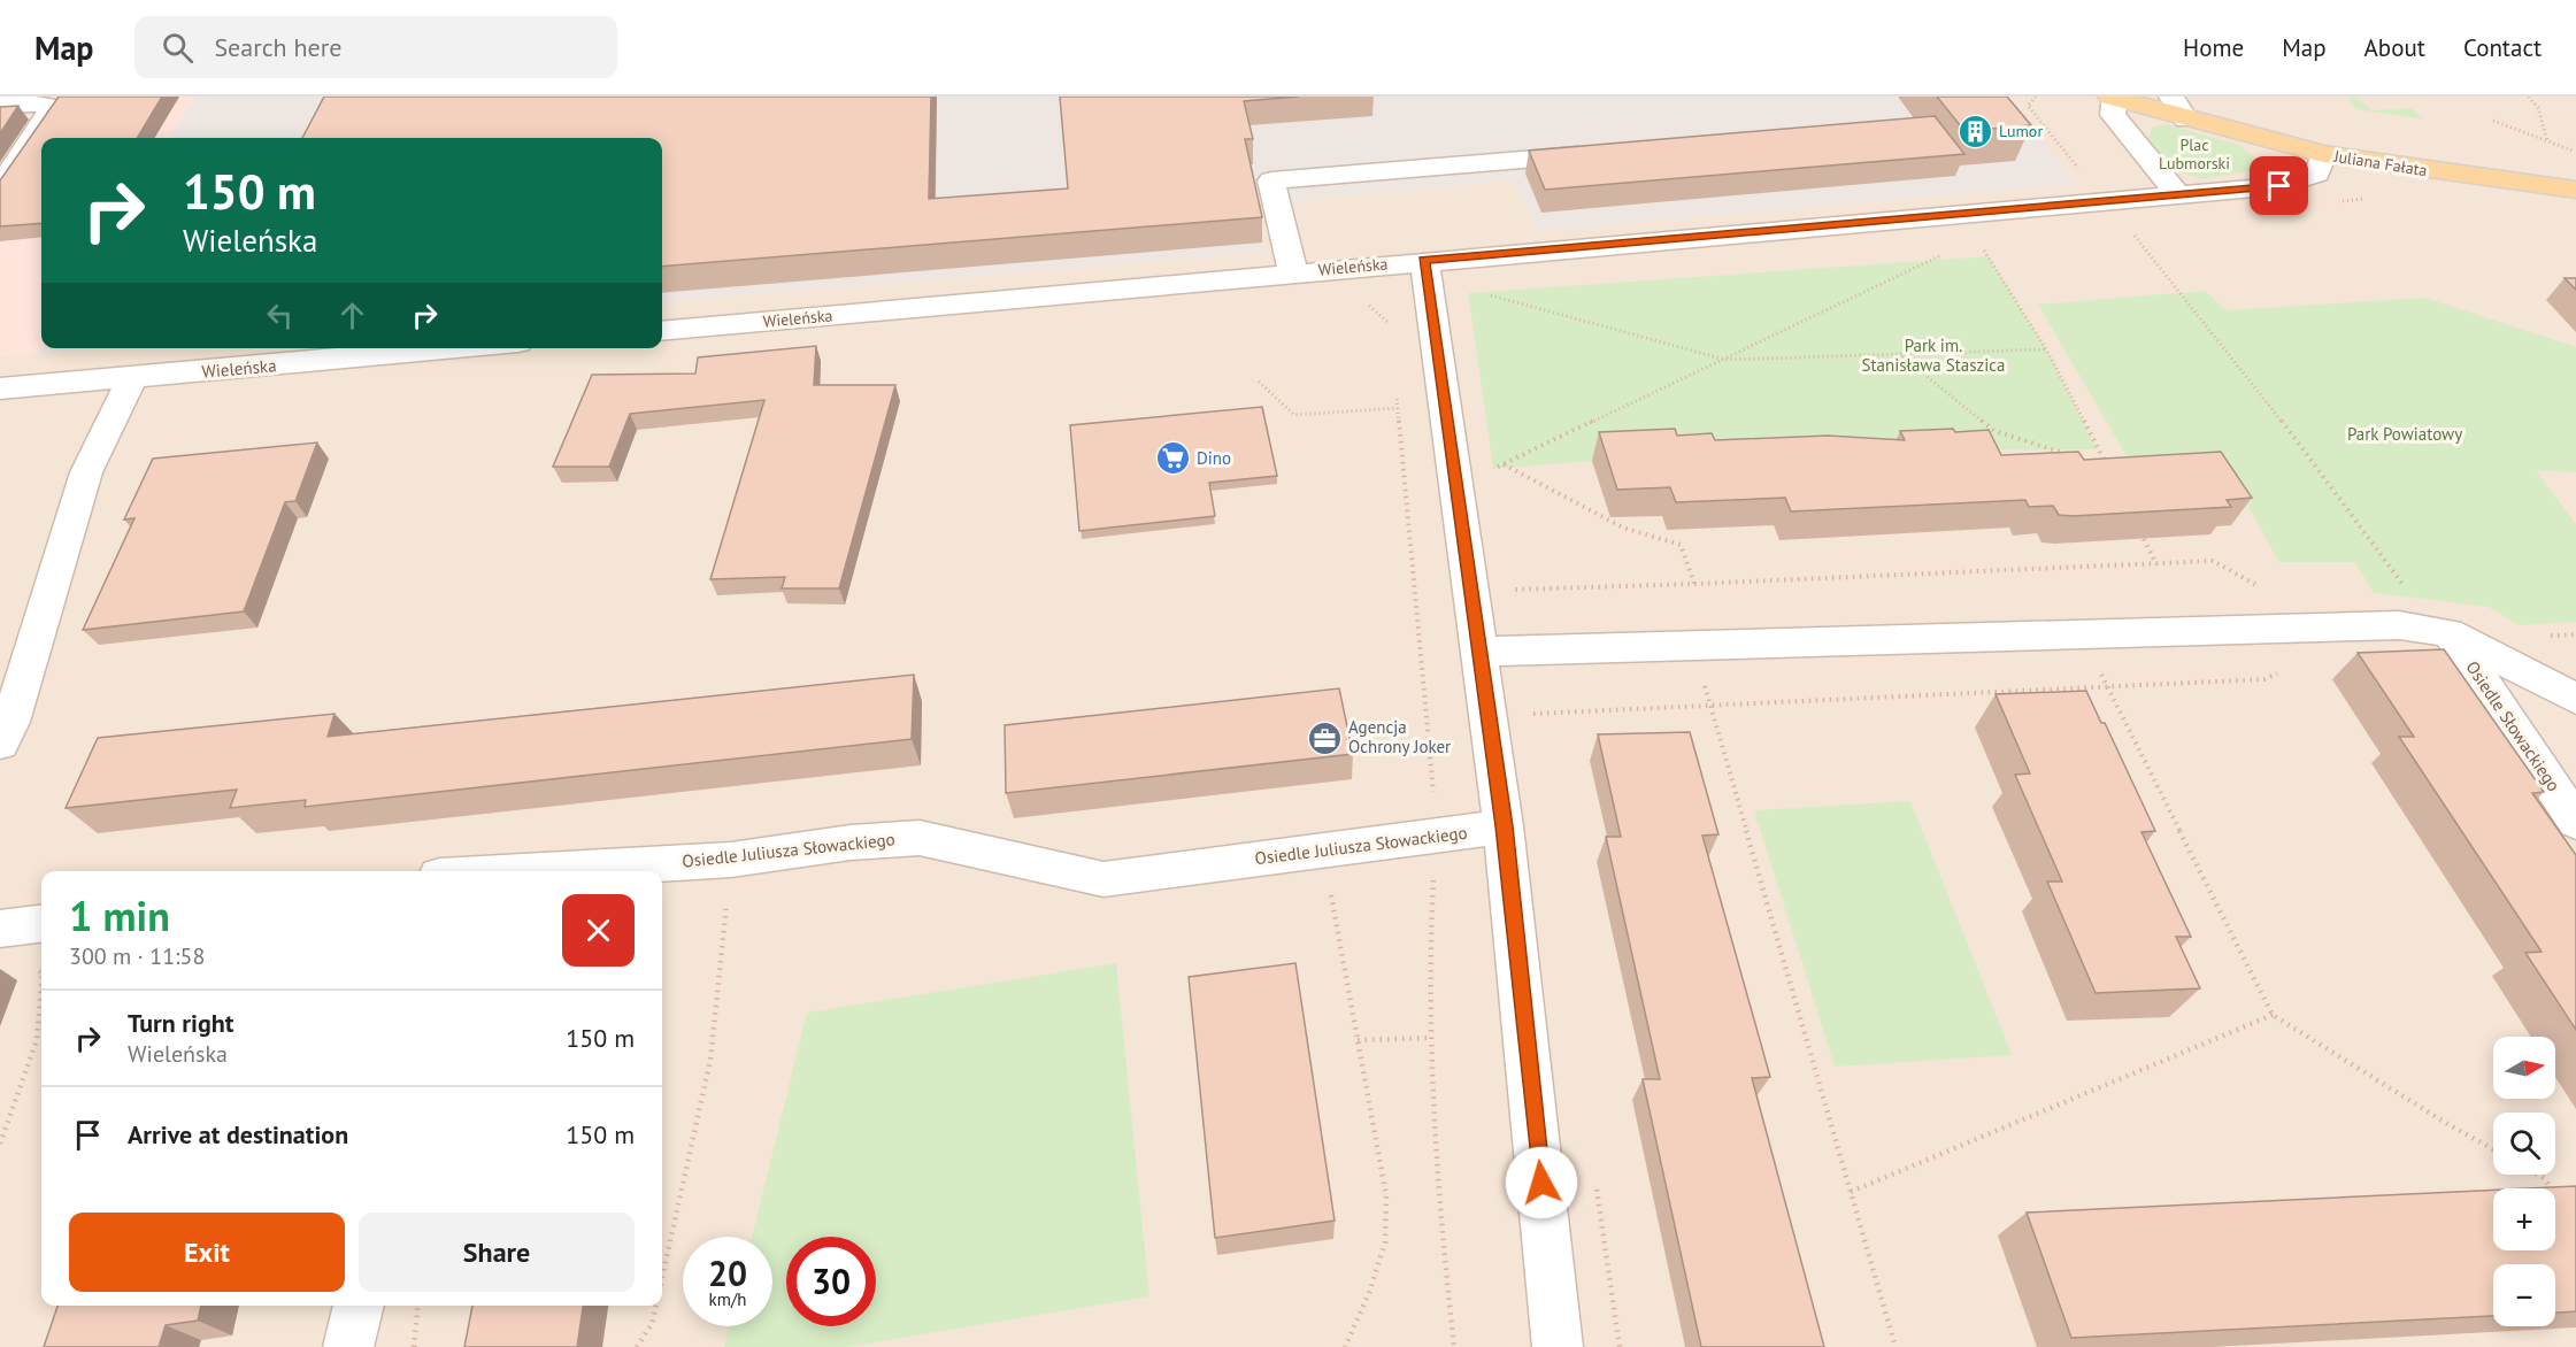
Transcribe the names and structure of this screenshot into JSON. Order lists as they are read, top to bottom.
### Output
{
  "streets": {
    "main road": ["Juliana Fałata"],
    "street": ["Wieleńska", "Osiedle Słowackiego", "Osiedle Juliusza Słowackiego"]
  },
  "crossings": [
    ["Juliana Fałata", "Wieleńska"]
  ],
  "parks": ["Plac Lubmorski", "Park im. Stanisława Staszica", "Park Powiatowy"],
  "places": {
    "building": ["Lumor"],
    "supermarket": ["Dino"],
    "office": ["Agencja Ochrony Joker"]
  },
  "north": "right",
  "page": {
    "header": "Map",
    "search": "Search here",
    "nav": [
      "Home",
      "Map",
      "About",
      "Contact"
    ],
    "turn": ["150 m", "Wieleńska"],
    "heading": ["1 min", "300 m · 11:58"],
    "list": [
      {
        "name": "Turn right",
        "note": "Wieleńska",
        "value": "150 m"
      },
      {
        "name": "Arrive at destination",
        "value": "150 m"
      }
    ],
    "map_buttons": ["+", "−"],
    "buttons": ["Exit", "Share"],
    "speed": "20 km/h",
    "limit": "30"
  }
}
